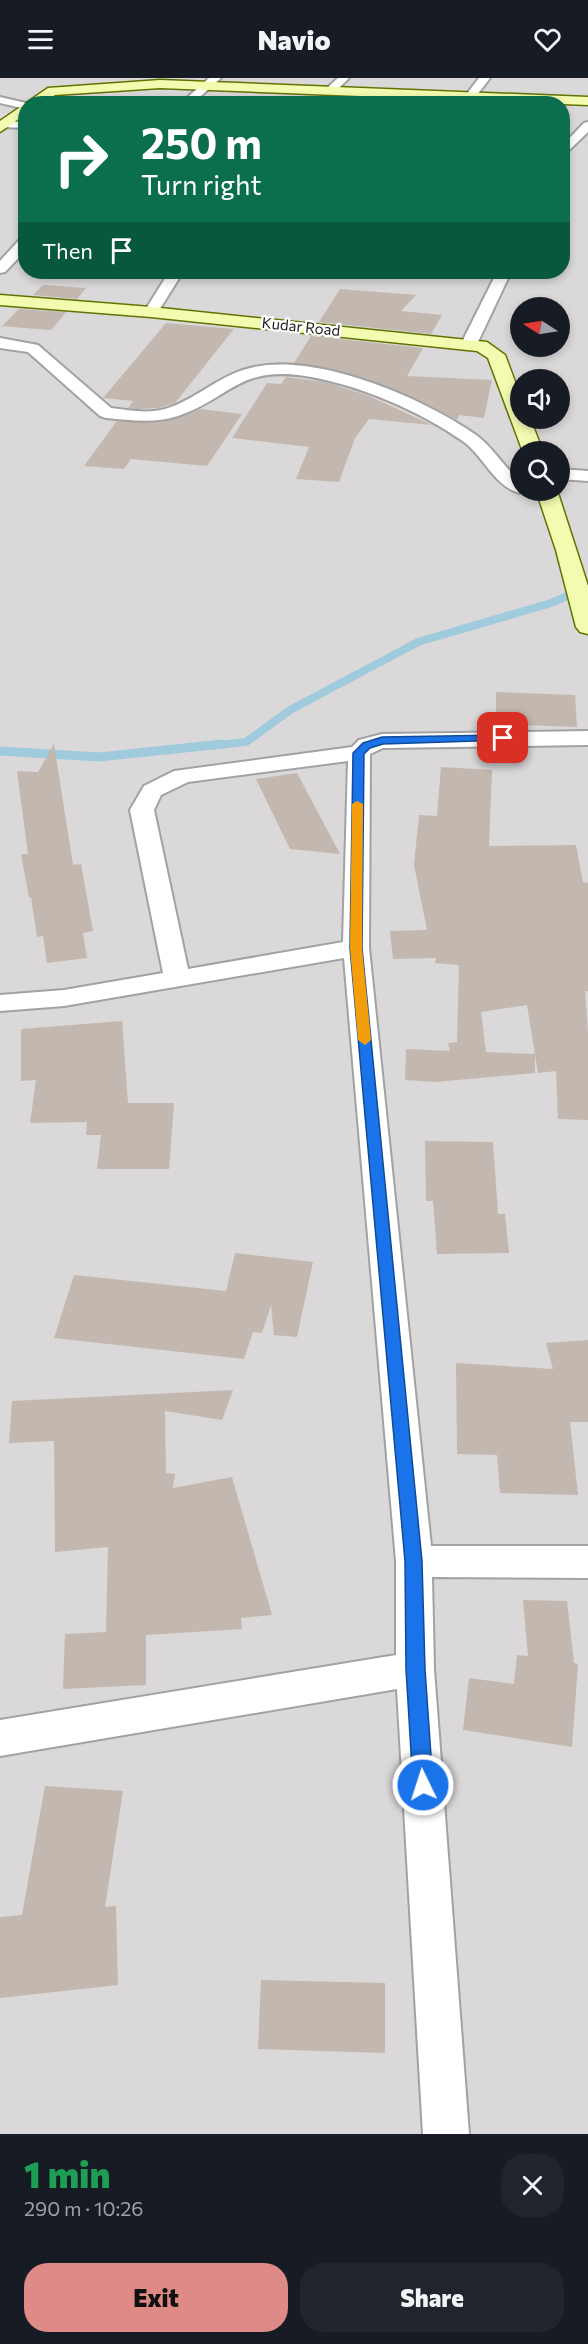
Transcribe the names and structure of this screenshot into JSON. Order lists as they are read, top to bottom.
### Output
{
  "streets": {
    "street": ["Kudar Road"]
  },
  "north": "left",
  "page": {
    "header": "Navio",
    "turn": ["250 m", "Turn right"],
    "then": "Then",
    "heading": ["1 min", "290 m · 10:26"],
    "buttons": ["Exit", "Share"]
  }
}
